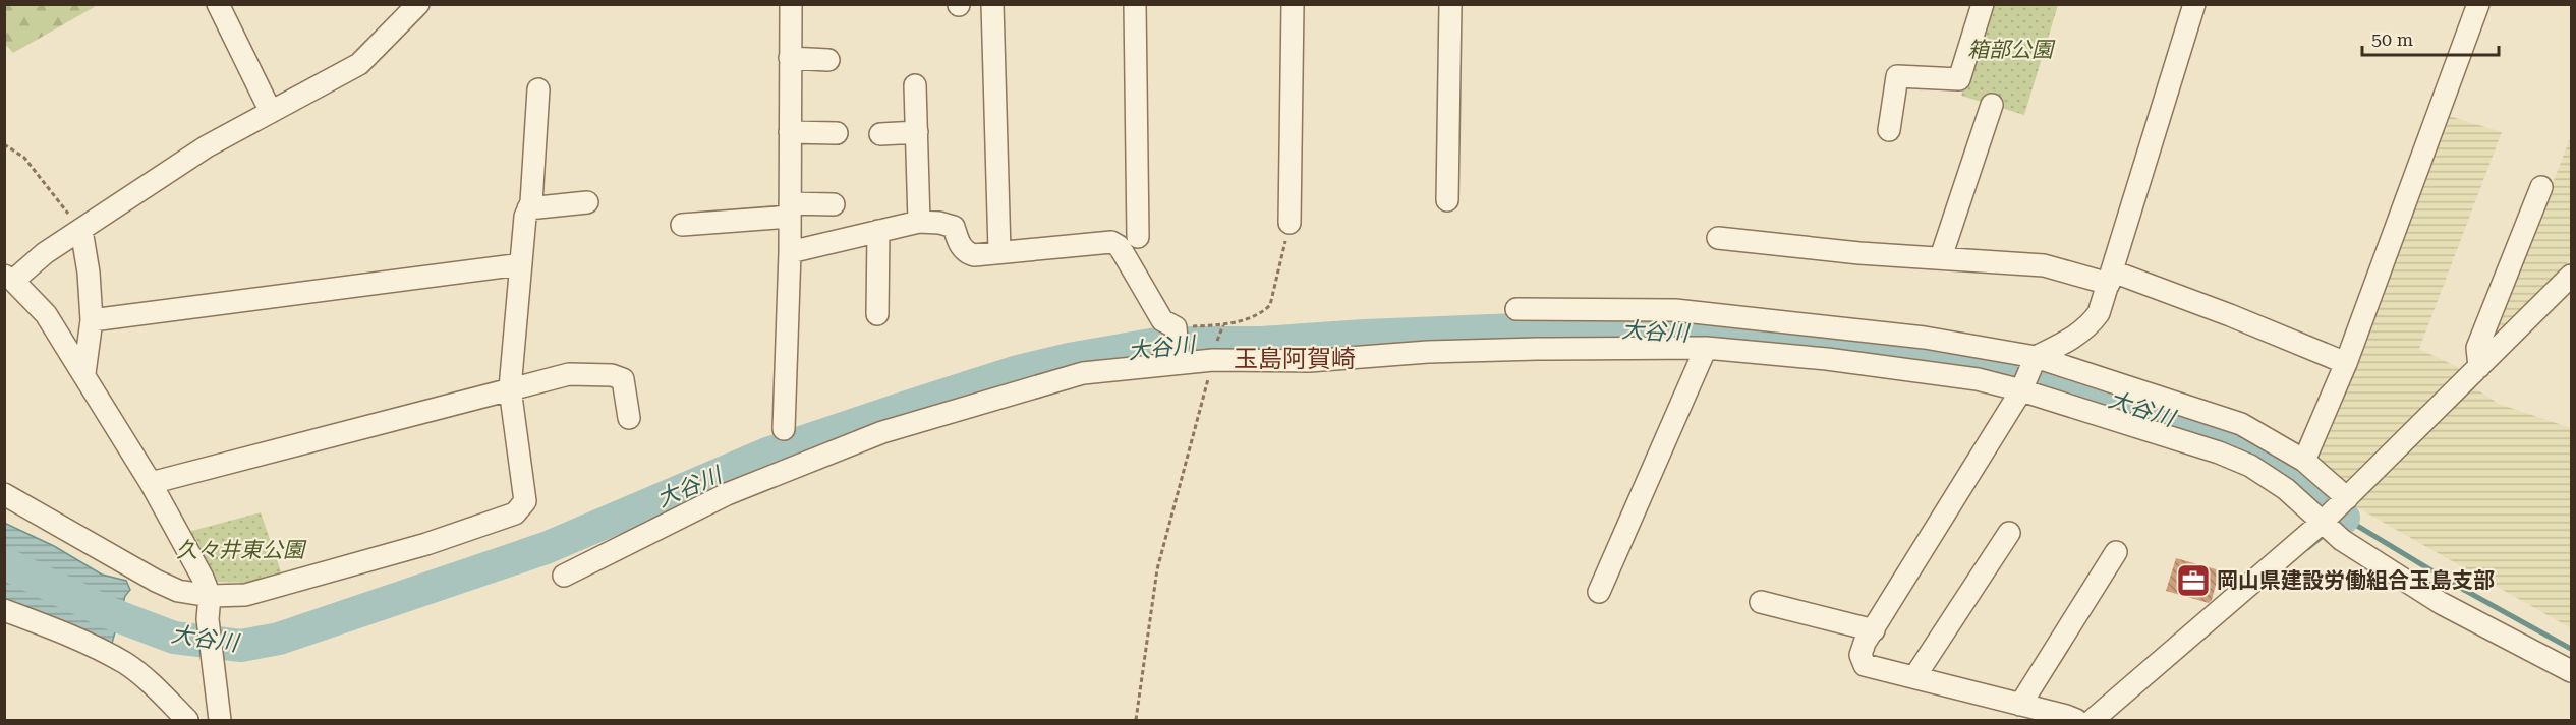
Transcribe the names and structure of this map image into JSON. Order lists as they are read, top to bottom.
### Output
{
  "districts": ["玉島阿賀崎"],
  "water": ["大谷川"],
  "parks": ["箱部公園", "久々井東公園"],
  "places": {
    "office": ["岡山県建設労働組合玉島支部"]
  },
  "scale_bar": "50 m"
}
